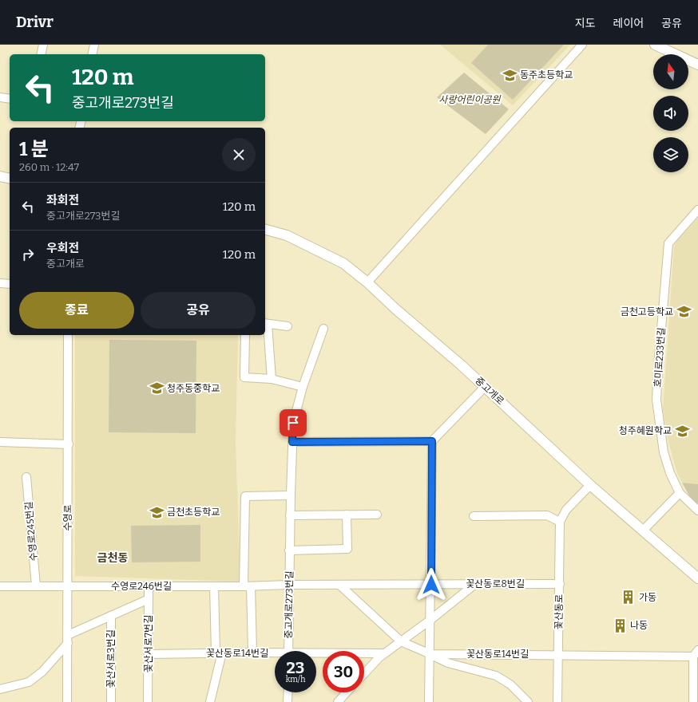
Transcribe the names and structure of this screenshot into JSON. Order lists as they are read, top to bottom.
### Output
{
  "streets": {
    "street": [
      "호미로233번길",
      "중고개로",
      "수영로",
      "수영로245번길",
      "꽃산동로8번길",
      "수영로246번길",
      "중고개로273번길",
      "꽃산동로",
      "꽃산서로7번길",
      "꽃산동로14번길",
      "꽃산서로3번길"
    ]
  },
  "crossings": [
    ["수영로", "수영로246번길"],
    ["꽃산동로8번길", "수영로246번길"],
    ["꽃산동로8번길", "중고개로273번길"],
    ["꽃산동로8번길", "꽃산동로"],
    ["수영로246번길", "중고개로273번길"],
    ["수영로246번길", "꽃산서로7번길"],
    ["꽃산동로", "꽃산동로14번길"],
    ["꽃산서로7번길", "꽃산동로14번길"]
  ],
  "districts": ["금천동"],
  "parks": ["사랑어린이공원"],
  "places": {
    "school or university": [
      "동주초등학교",
      "금천고등학교",
      "청주동중학교",
      "청주혜원학교",
      "금천초등학교"
    ],
    "building": ["가동", "나동"]
  },
  "north": "top",
  "page": {
    "header": "Drivr",
    "nav": ["지도", "레이어", "공유"],
    "turn": ["120 m", "중고개로273번길"],
    "heading": ["1 분", "260 m · 12:47"],
    "list": [
      {
        "name": "좌회전",
        "note": "중고개로273번길",
        "value": "120 m"
      },
      {
        "name": "우회전",
        "note": "중고개로",
        "value": "120 m"
      }
    ],
    "buttons": ["종료", "공유"],
    "speed": "23 km/h",
    "limit": "30"
  }
}
